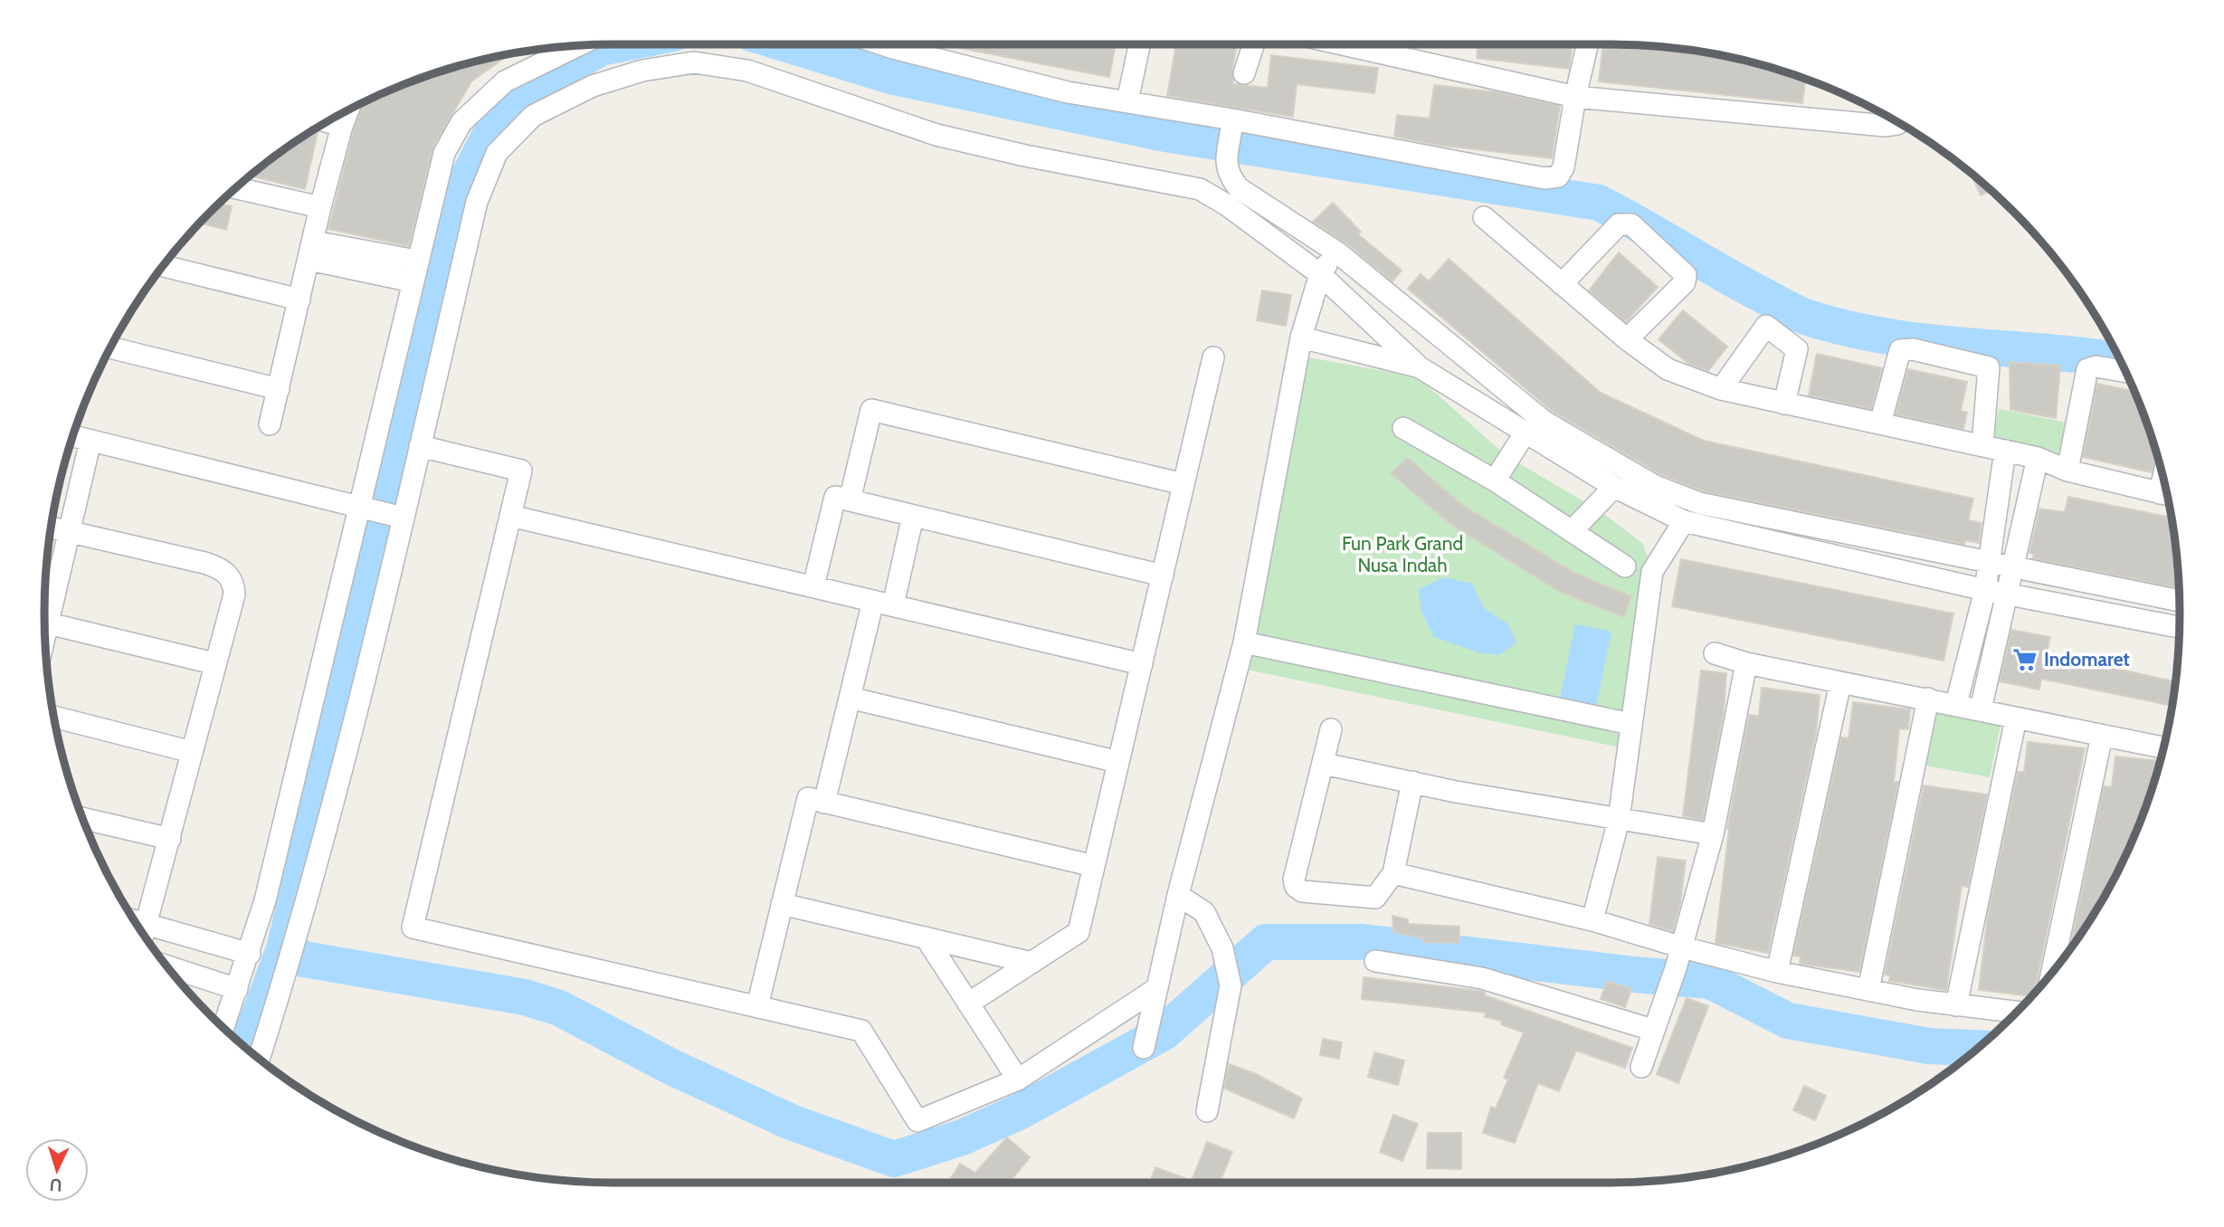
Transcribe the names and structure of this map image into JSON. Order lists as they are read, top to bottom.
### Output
{
  "parks": ["Fun Park Grand Nusa Indah"],
  "places": {
    "supermarket": ["Indomaret"]
  },
  "north": "bottom"
}
